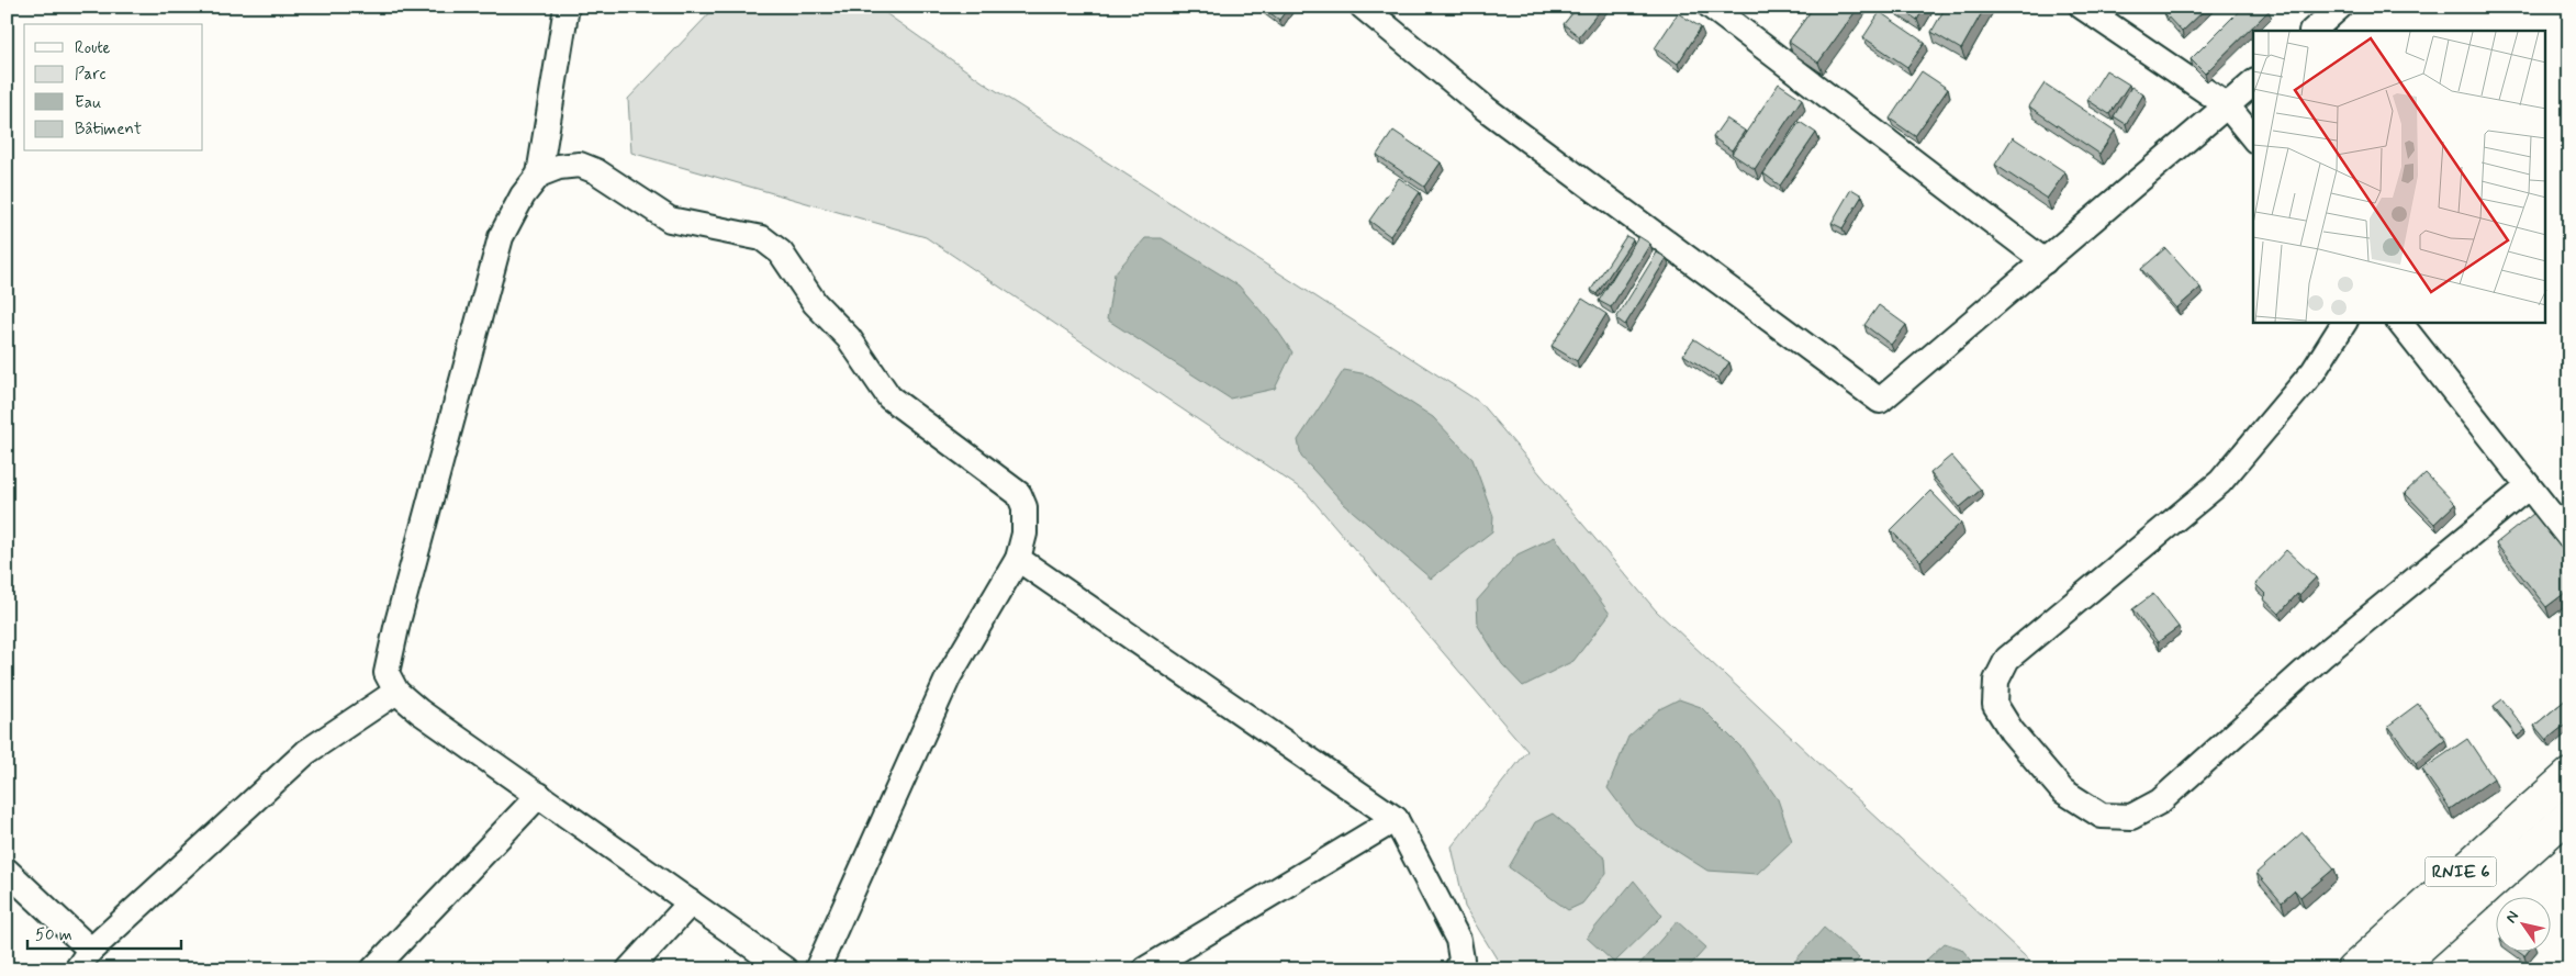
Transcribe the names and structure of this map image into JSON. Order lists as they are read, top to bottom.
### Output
{
  "streets": {
    "main road": ["RNIE 6"]
  },
  "legend": [
    "Route",
    "Parc",
    "Eau",
    "Bâtiment"
  ],
  "scale_bar": "50 m",
  "north": "top left"
}
